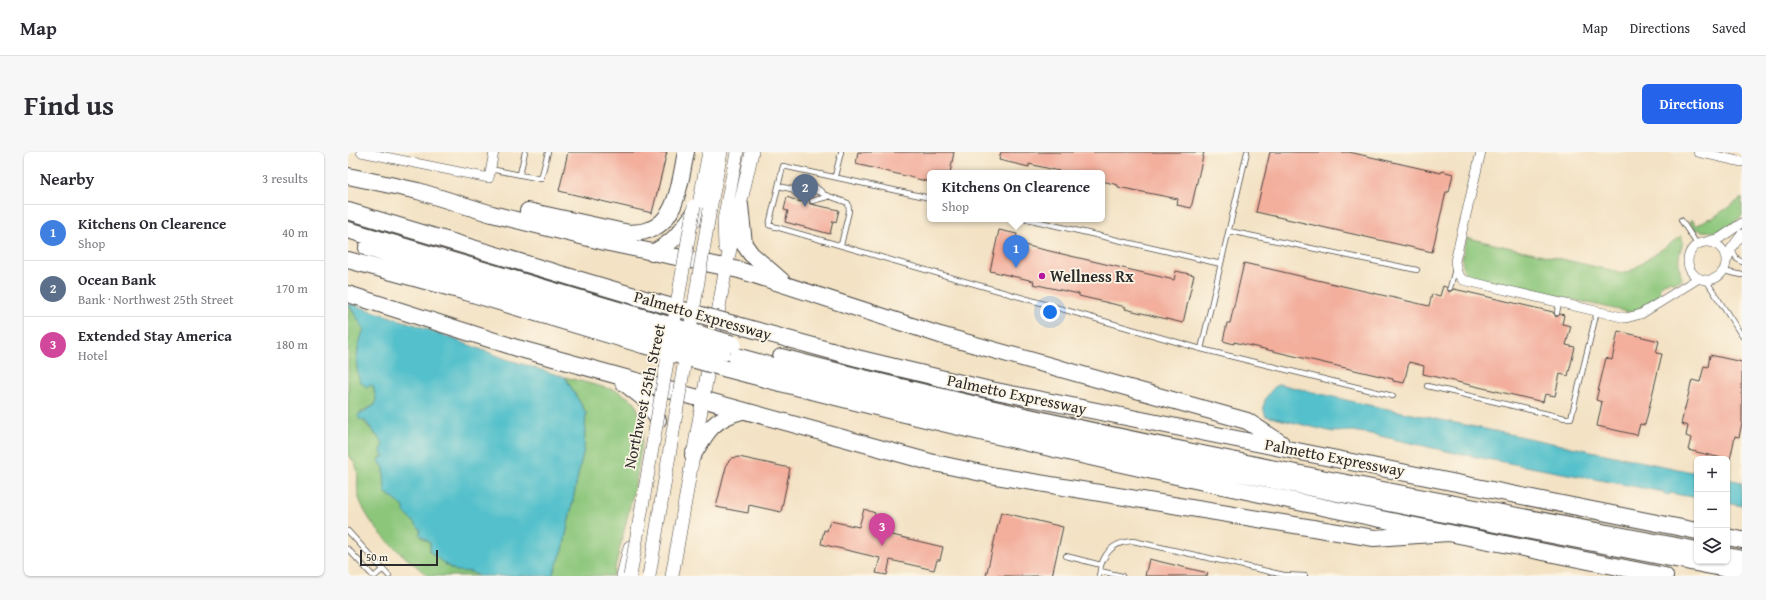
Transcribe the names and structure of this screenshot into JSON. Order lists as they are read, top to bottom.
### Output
{
  "streets": {
    "highway": ["Palmetto Expressway"],
    "main road": ["Northwest 25th Street"]
  },
  "places": ["Wellness Rx"],
  "scale_bar": "50 m",
  "page": {
    "header": "Map",
    "nav": ["Map", "Directions", "Saved"],
    "title": "Find us",
    "buttons": "Directions",
    "heading": ["Nearby", "3 results"],
    "popup": ["Kitchens On Clearence", "Shop"],
    "pins": ["2", "1", "3"],
    "list": [
      {
        "mark": "1",
        "name": "Kitchens On Clearence",
        "note": "Shop",
        "value": "40 m"
      },
      {
        "mark": "2",
        "name": "Ocean Bank",
        "note": "Bank · Northwest 25th Street",
        "value": "170 m"
      },
      {
        "mark": "3",
        "name": "Extended Stay America",
        "note": "Hotel",
        "value": "180 m"
      }
    ],
    "map_buttons": ["+", "−"],
    "scale": "50 m"
  }
}
